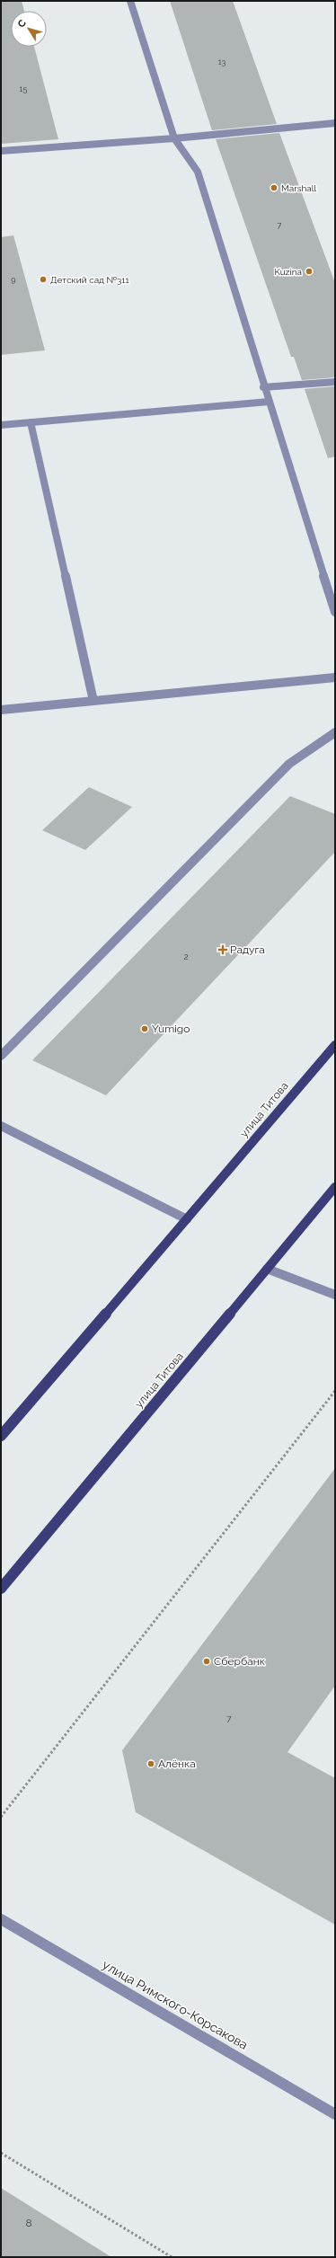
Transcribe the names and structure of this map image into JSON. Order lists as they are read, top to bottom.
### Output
{
  "streets": {
    "main road": ["улица Титова"],
    "street": ["улица Римского-Корсакова"]
  },
  "places": {
    "other": [
      "Marshall",
      "Kuzina",
      "Детский сад №311",
      "Yumigo",
      "Сбербанк",
      "Алёнка"
    ],
    "health": ["Радуга"]
  },
  "house_numbers": [
    "13",
    "15",
    "7",
    "9",
    "2",
    "7",
    "8"
  ],
  "north": "top left"
}
